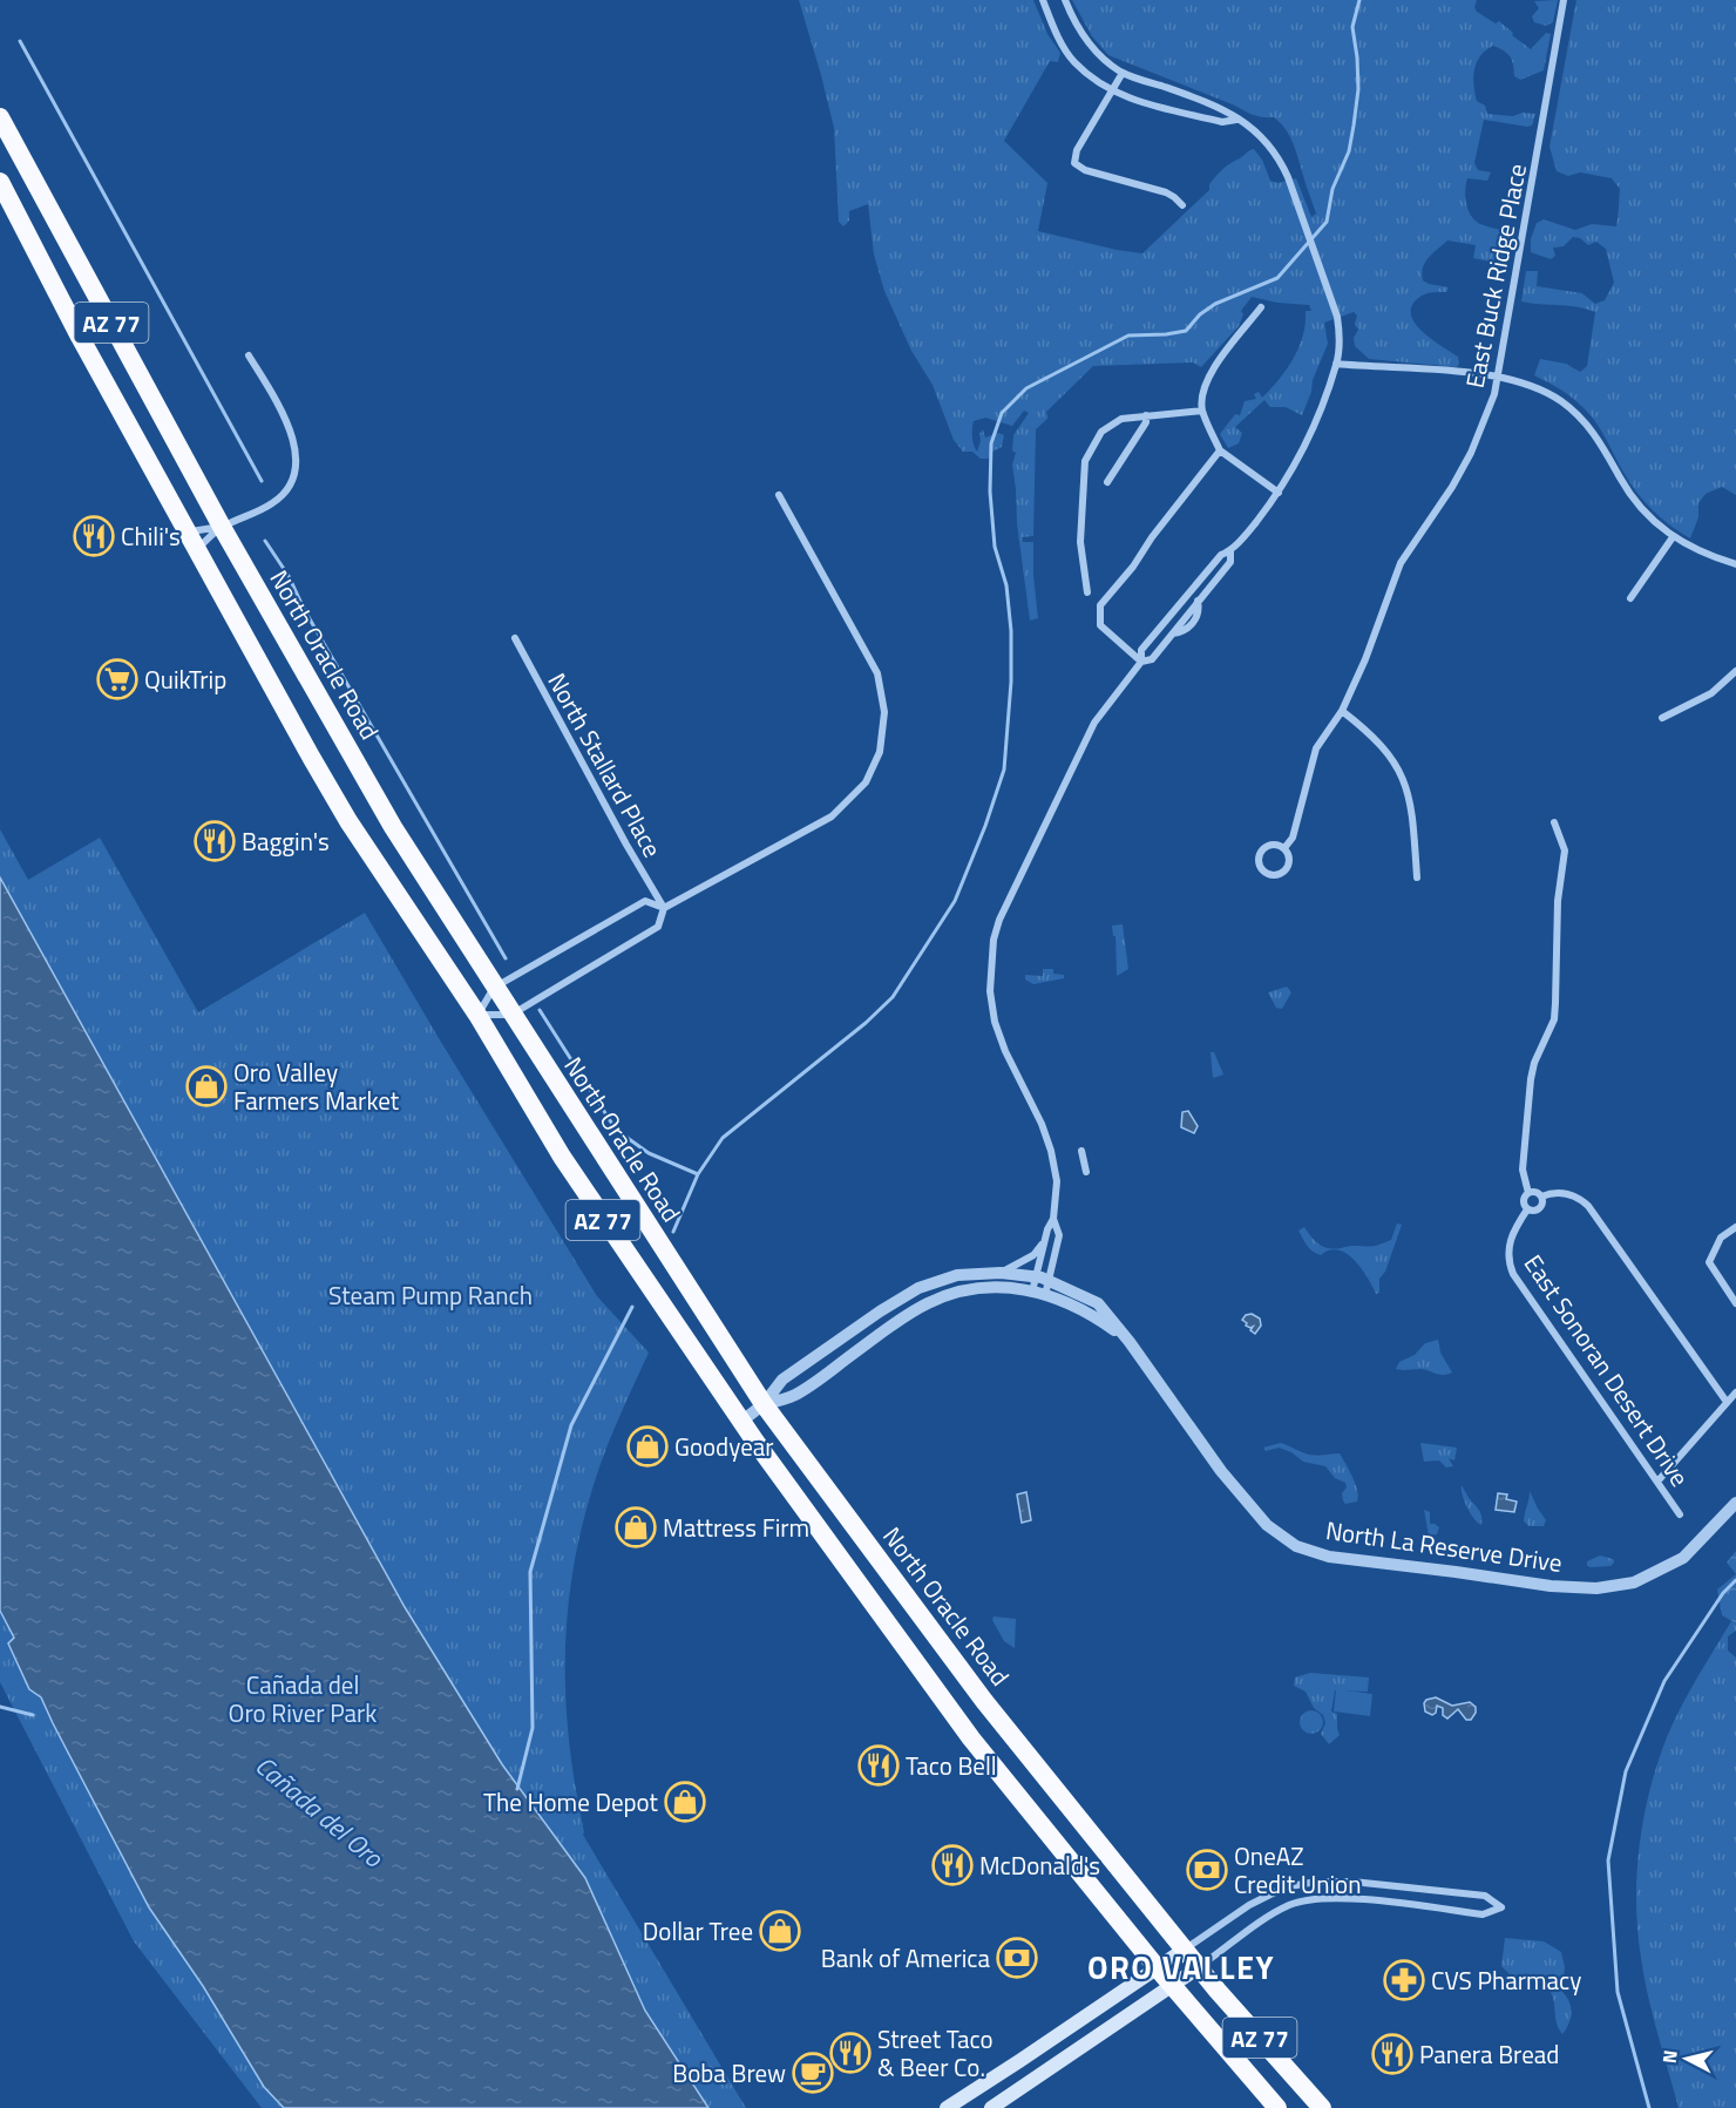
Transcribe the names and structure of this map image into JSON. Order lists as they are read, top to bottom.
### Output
{
  "streets": {
    "highway": ["AZ 77", "North Oracle Road"],
    "street": [
      "East Buck Ridge Place",
      "North Stallard Place",
      "East Sonoran Desert Drive",
      "North La Reserve Drive"
    ]
  },
  "crossings": [
    ["AZ 77", "North La Reserve Drive"],
    ["North Oracle Road", "North La Reserve Drive"]
  ],
  "districts": ["ORO VALLEY"],
  "water": ["Cañada del Oro"],
  "parks": ["Steam Pump Ranch", "Cañada del Oro River Park"],
  "places": {
    "restaurant": [
      "Chili's",
      "Baggin's",
      "Taco Bell",
      "McDonald's",
      "Street Taco & Beer Co.",
      "Panera Bread"
    ],
    "supermarket": ["QuikTrip"],
    "shop": [
      "Oro Valley Farmers Market",
      "Goodyear",
      "Mattress Firm",
      "The Home Depot",
      "Dollar Tree"
    ],
    "bank": ["OneAZ Credit Union", "Bank of America"],
    "pharmacy": ["CVS Pharmacy"],
    "cafe": ["Boba Brew"]
  },
  "north": "left"
}
